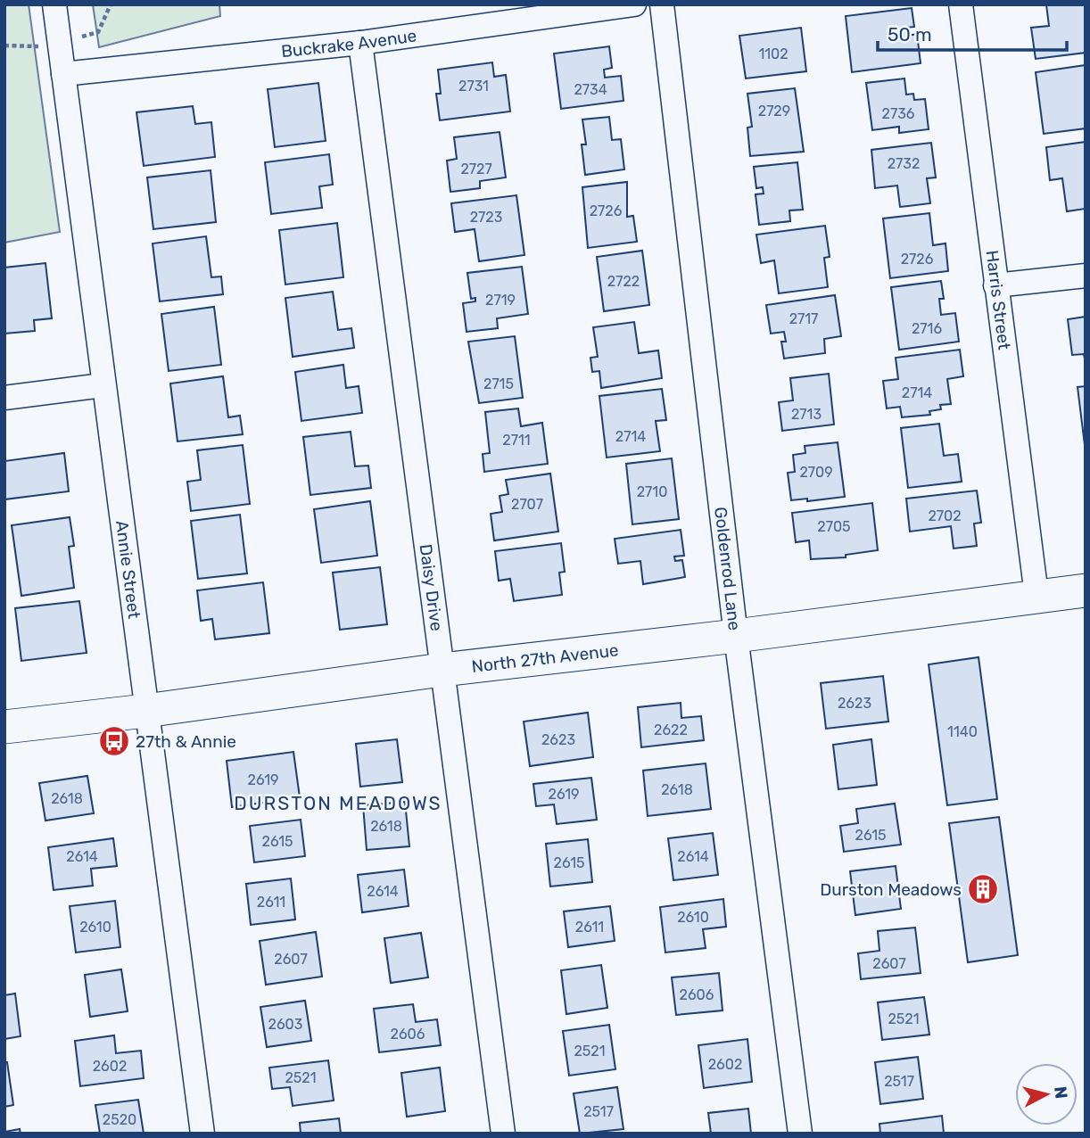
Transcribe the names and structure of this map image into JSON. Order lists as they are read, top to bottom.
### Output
{
  "streets": {
    "street": [
      "Buckrake Avenue",
      "Harris Street",
      "Annie Street",
      "Goldenrod Lane",
      "Daisy Drive",
      "North 27th Avenue"
    ]
  },
  "crossings": [
    ["Buckrake Avenue", "Annie Street"],
    ["Buckrake Avenue", "Daisy Drive"],
    ["Harris Street", "North 27th Avenue"],
    ["Annie Street", "North 27th Avenue"],
    ["Goldenrod Lane", "North 27th Avenue"],
    ["Daisy Drive", "North 27th Avenue"]
  ],
  "districts": ["DURSTON MEADOWS"],
  "places": {
    "bus stop": ["27th & Annie"],
    "building": ["Durston Meadows"]
  },
  "house_numbers": [
    "1102",
    "2731",
    "2734",
    "2729",
    "2736",
    "2732",
    "2727",
    "2726",
    "2723",
    "2726",
    "2722",
    "2719",
    "2717",
    "2716",
    "2715",
    "2714",
    "2713",
    "2714",
    "2711",
    "2709",
    "2710",
    "2707",
    "2702",
    "2705",
    "2623",
    "2622",
    "1140",
    "2623",
    "2619",
    "2618",
    "2619",
    "2618",
    "2618",
    "2615",
    "2615",
    "2614",
    "2614",
    "2615",
    "2614",
    "2611",
    "2610",
    "2610",
    "2611",
    "2607",
    "2607",
    "2606",
    "2521",
    "2603",
    "2606",
    "2521",
    "2602",
    "2602",
    "2521",
    "2517",
    "2517",
    "2520"
  ],
  "scale_bar": "50 m",
  "north": "right"
}
